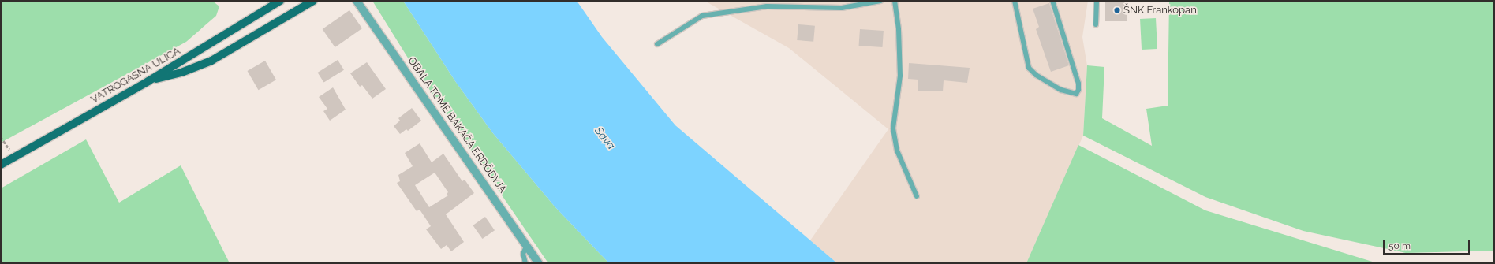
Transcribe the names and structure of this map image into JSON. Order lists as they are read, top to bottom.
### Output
{
  "streets": {
    "main road": ["VATROGASNA ULICA"],
    "street": ["OBALA TOME BAKAČA ERDÖDYJA"]
  },
  "water": ["Sava"],
  "places": ["ŠNK Frankopan"],
  "scale_bar": "50 m"
}
